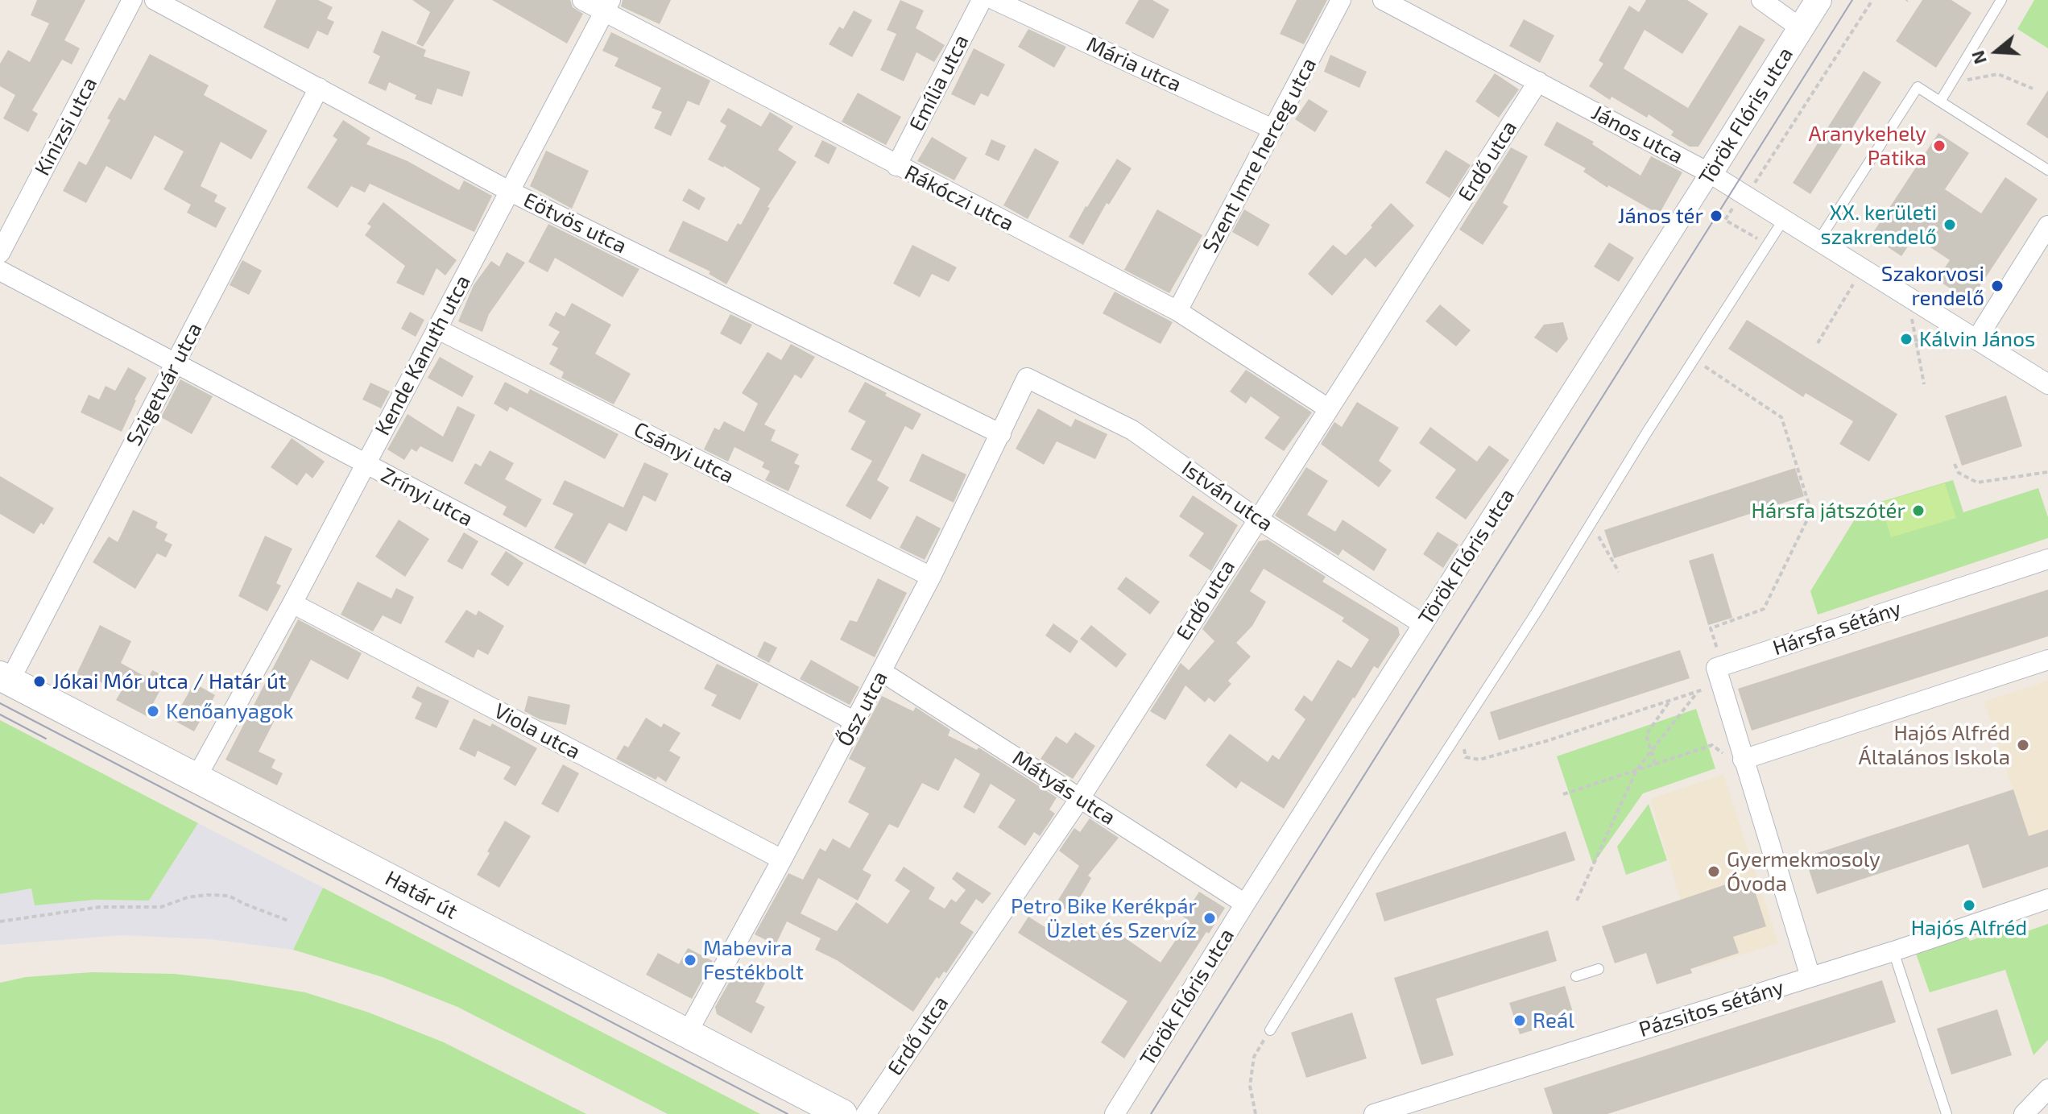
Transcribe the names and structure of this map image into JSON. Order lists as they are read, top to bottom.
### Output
{
  "streets": {
    "main road": ["Határ út"],
    "street": [
      "Mária utca",
      "Emília utca",
      "Török Flóris utca",
      "Kinizsi utca",
      "János utca",
      "Szent Imre herceg utca",
      "Erdő utca",
      "Rákóczi utca",
      "Eötvös utca",
      "Kende Kanuth utca",
      "Szigetvár utca",
      "Csányi utca",
      "István utca",
      "Zrínyi utca",
      "Hársfa sétány",
      "Ősz utca",
      "Viola utca",
      "Mátyás utca",
      "Pázsitos sétány"
    ]
  },
  "crossings": [
    ["Mária utca", "Szent Imre herceg utca"],
    ["Emília utca", "Rákóczi utca"],
    ["Török Flóris utca", "János utca"],
    ["Török Flóris utca", "István utca"],
    ["Török Flóris utca", "Mátyás utca"],
    ["János utca", "Erdő utca"],
    ["Szent Imre herceg utca", "Rákóczi utca"],
    ["Erdő utca", "Rákóczi utca"],
    ["Erdő utca", "István utca"],
    ["Erdő utca", "Mátyás utca"],
    ["Rákóczi utca", "Kende Kanuth utca"],
    ["Eötvös utca", "Kende Kanuth utca"],
    ["Eötvös utca", "Szigetvár utca"],
    ["Eötvös utca", "Ősz utca"],
    ["Kende Kanuth utca", "Csányi utca"],
    ["Kende Kanuth utca", "Zrínyi utca"],
    ["Kende Kanuth utca", "Viola utca"],
    ["Kende Kanuth utca", "Határ út"],
    ["Szigetvár utca", "Zrínyi utca"],
    ["Szigetvár utca", "Határ út"],
    ["Csányi utca", "Ősz utca"],
    ["István utca", "Ősz utca"],
    ["Zrínyi utca", "Ősz utca"],
    ["Ősz utca", "Viola utca"],
    ["Ősz utca", "Mátyás utca"],
    ["Ősz utca", "Határ út"]
  ],
  "places": [
    "Aranykehely Patika",
    "János tér",
    "XX. kerületi szakrendelő",
    "Szakorvosi rendelő",
    "Kálvin János",
    "Hársfa játszótér",
    "Jókai Mór utca / Határ út",
    "Kenőanyagok",
    "Hajós Alfréd Általános Iskola",
    "Gyermekmosoly Óvoda",
    "Hajós Alfréd",
    "Petro Bike Kerékpár Üzlet és Szervíz",
    "Mabevira Festékbolt",
    "Reál"
  ],
  "north": "left"
}
